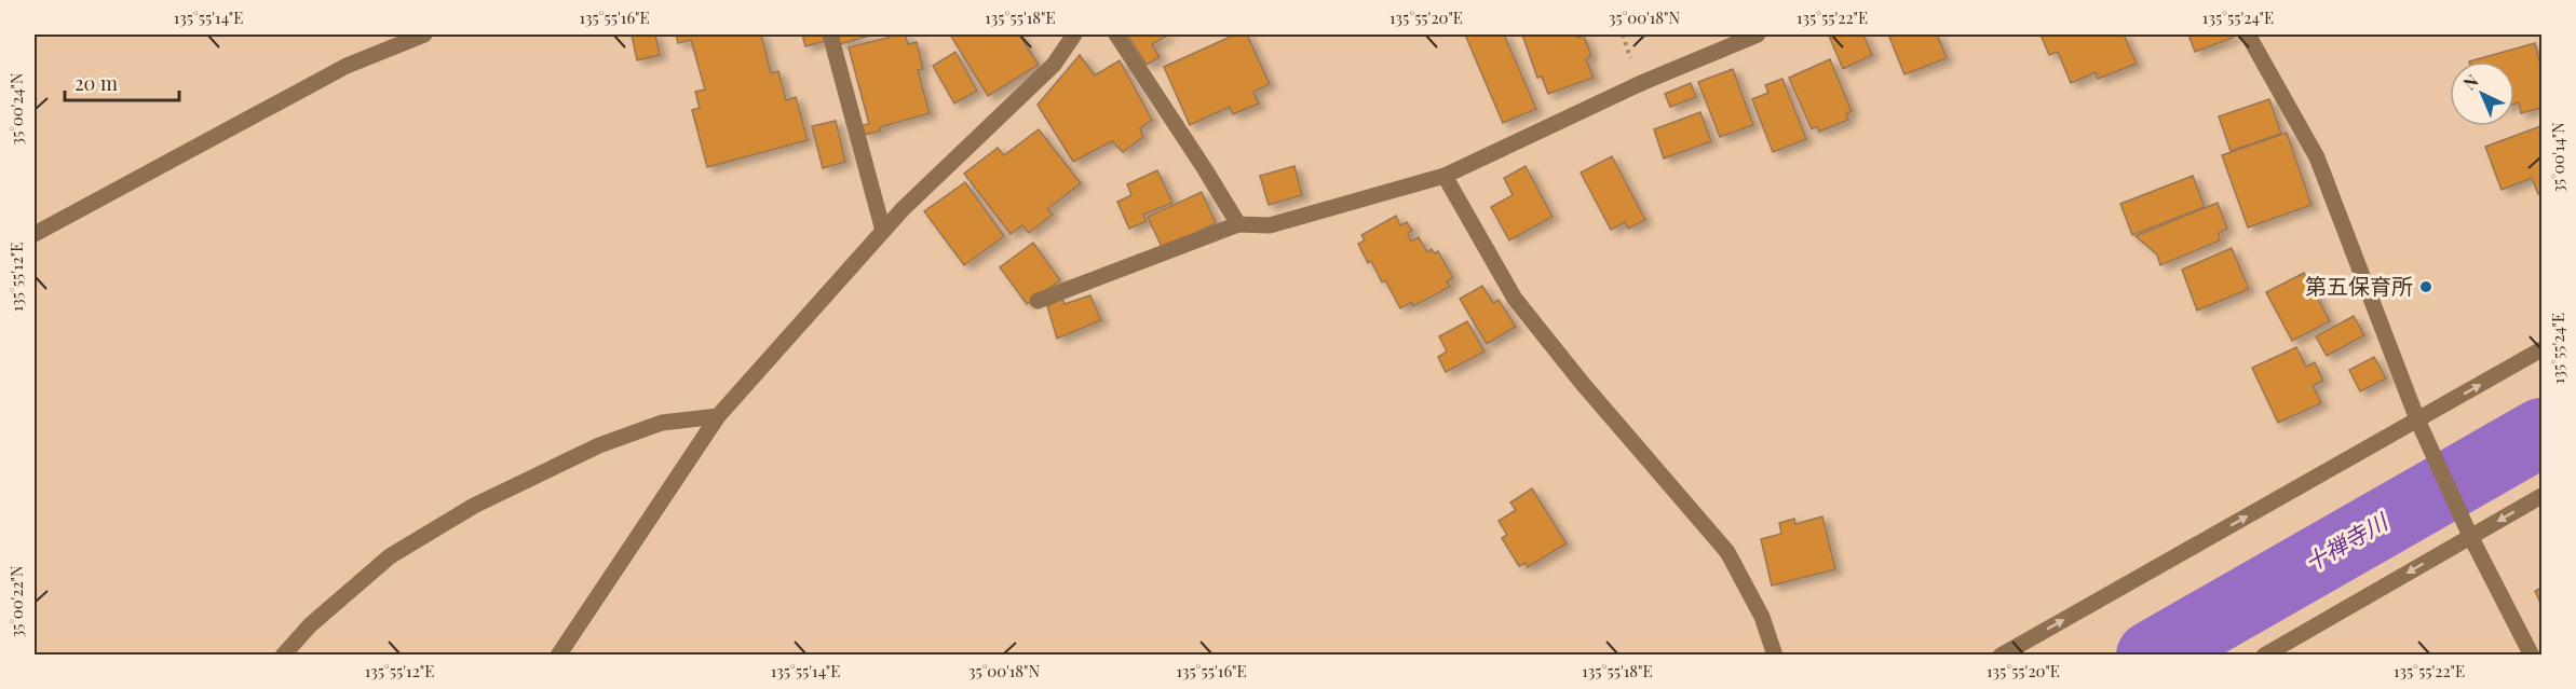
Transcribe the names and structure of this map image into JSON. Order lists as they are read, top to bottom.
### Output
{
  "water": ["十禅寺川"],
  "places": ["第五保育所"],
  "scale_bar": "20 m",
  "north": "top left",
  "coordinates": [
    "135°55'14\"E",
    "135°55'16\"E",
    "135°55'18\"E",
    "135°55'20\"E",
    "35°00'18\"N",
    "135°55'22\"E",
    "135°55'24\"E",
    "35°00'24\"N",
    "35°00'14\"N",
    "135°55'12\"E",
    "35°00'22\"N"
  ]
}
